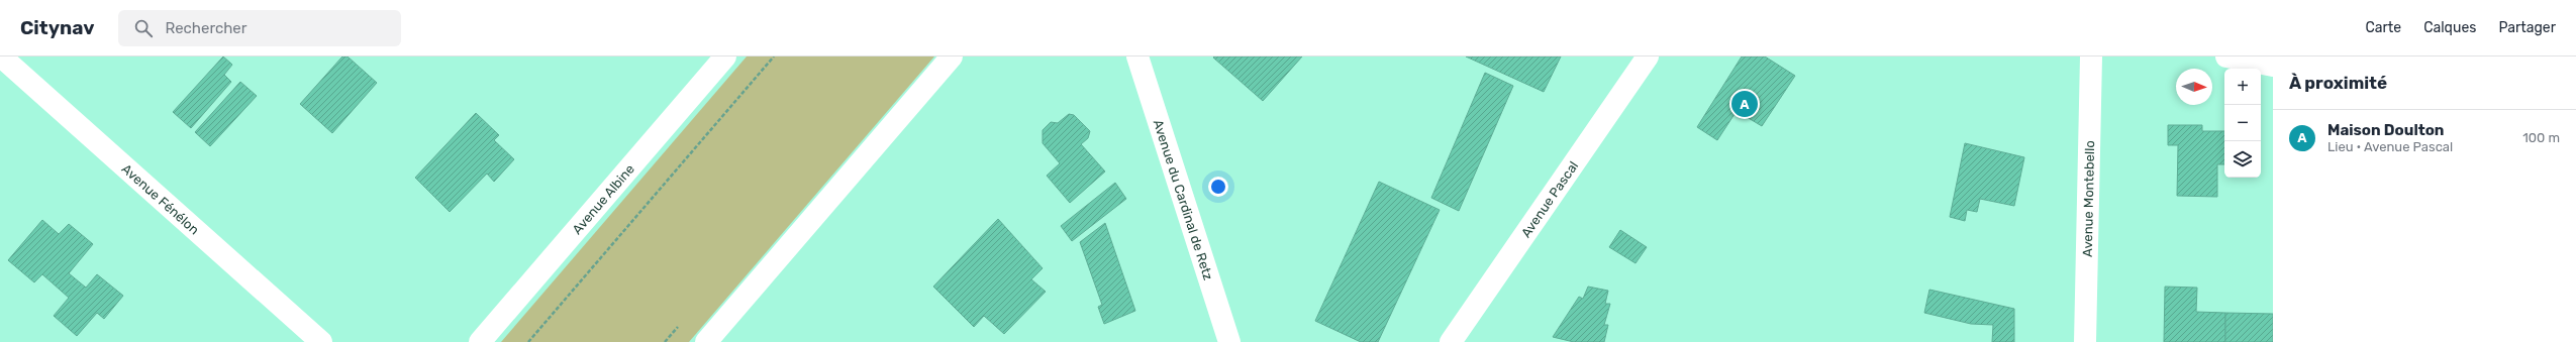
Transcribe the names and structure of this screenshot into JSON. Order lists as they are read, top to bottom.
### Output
{
  "streets": {
    "street": [
      "Avenue Fénélon",
      "Avenue Albine",
      "Avenue du Cardinal de Retz",
      "Avenue Pascal",
      "Avenue Montebello"
    ]
  },
  "north": "right",
  "page": {
    "header": "Citynav",
    "search": "Rechercher",
    "nav": ["Carte", "Calques", "Partager"],
    "heading": "À proximité",
    "map_buttons": ["+", "−"],
    "pins": "A",
    "list": [
      {
        "mark": "A",
        "name": "Maison Doulton",
        "note": "Lieu · Avenue Pascal",
        "value": "100 m"
      }
    ]
  }
}
